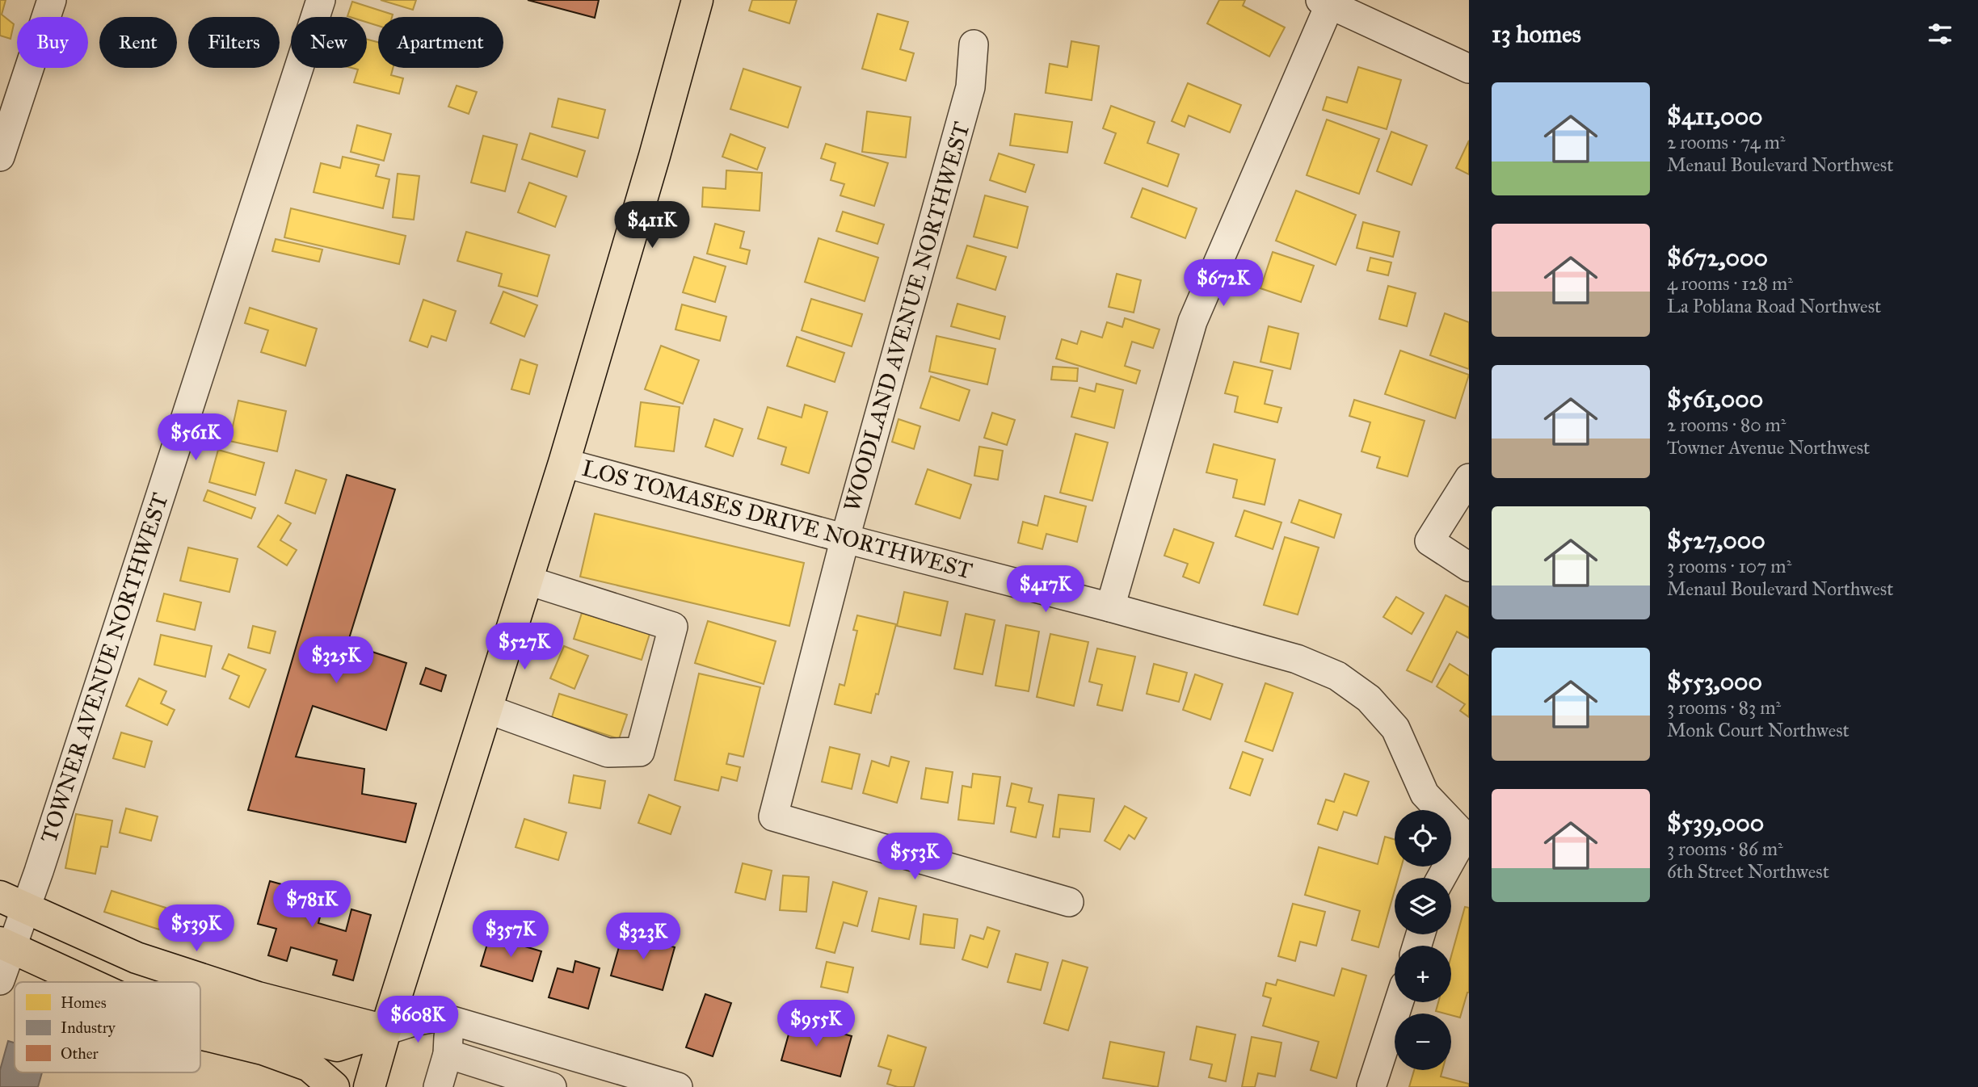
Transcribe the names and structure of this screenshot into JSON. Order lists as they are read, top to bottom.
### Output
{
  "streets": {
    "street": ["WOODLAND AVENUE NORTHWEST", "LOS TOMASES DRIVE NORTHWEST", "TOWNER AVENUE NORTHWEST"]
  },
  "crossings": [
    ["WOODLAND AVENUE NORTHWEST", "LOS TOMASES DRIVE NORTHWEST"]
  ],
  "legend": ["Homes", "Industry", "Other"],
  "page": {
    "heading": "13 homes",
    "chip": [
      "Buy",
      "Rent",
      "Filters",
      "New",
      "Apartment"
    ],
    "list": [
      {
        "name": "$411,000",
        "note": "2 rooms · 74 m² · Menaul Boulevard Northwest"
      },
      {
        "name": "$672,000",
        "note": "4 rooms · 128 m² · La Poblana Road Northwest"
      },
      {
        "name": "$561,000",
        "note": "2 rooms · 80 m² · Towner Avenue Northwest"
      },
      {
        "name": "$527,000",
        "note": "3 rooms · 107 m² · Menaul Boulevard Northwest"
      },
      {
        "name": "$553,000",
        "note": "3 rooms · 83 m² · Monk Court Northwest"
      },
      {
        "name": "$539,000",
        "note": "3 rooms · 86 m² · 6th Street Northwest"
      }
    ],
    "price": [
      "$411K",
      "$672K",
      "$561K",
      "$417K",
      "$527K",
      "$325K",
      "$553K",
      "$781K",
      "$539K",
      "$357K",
      "$323K",
      "$608K",
      "$955K"
    ],
    "map_buttons": ["+", "−"]
  }
}
